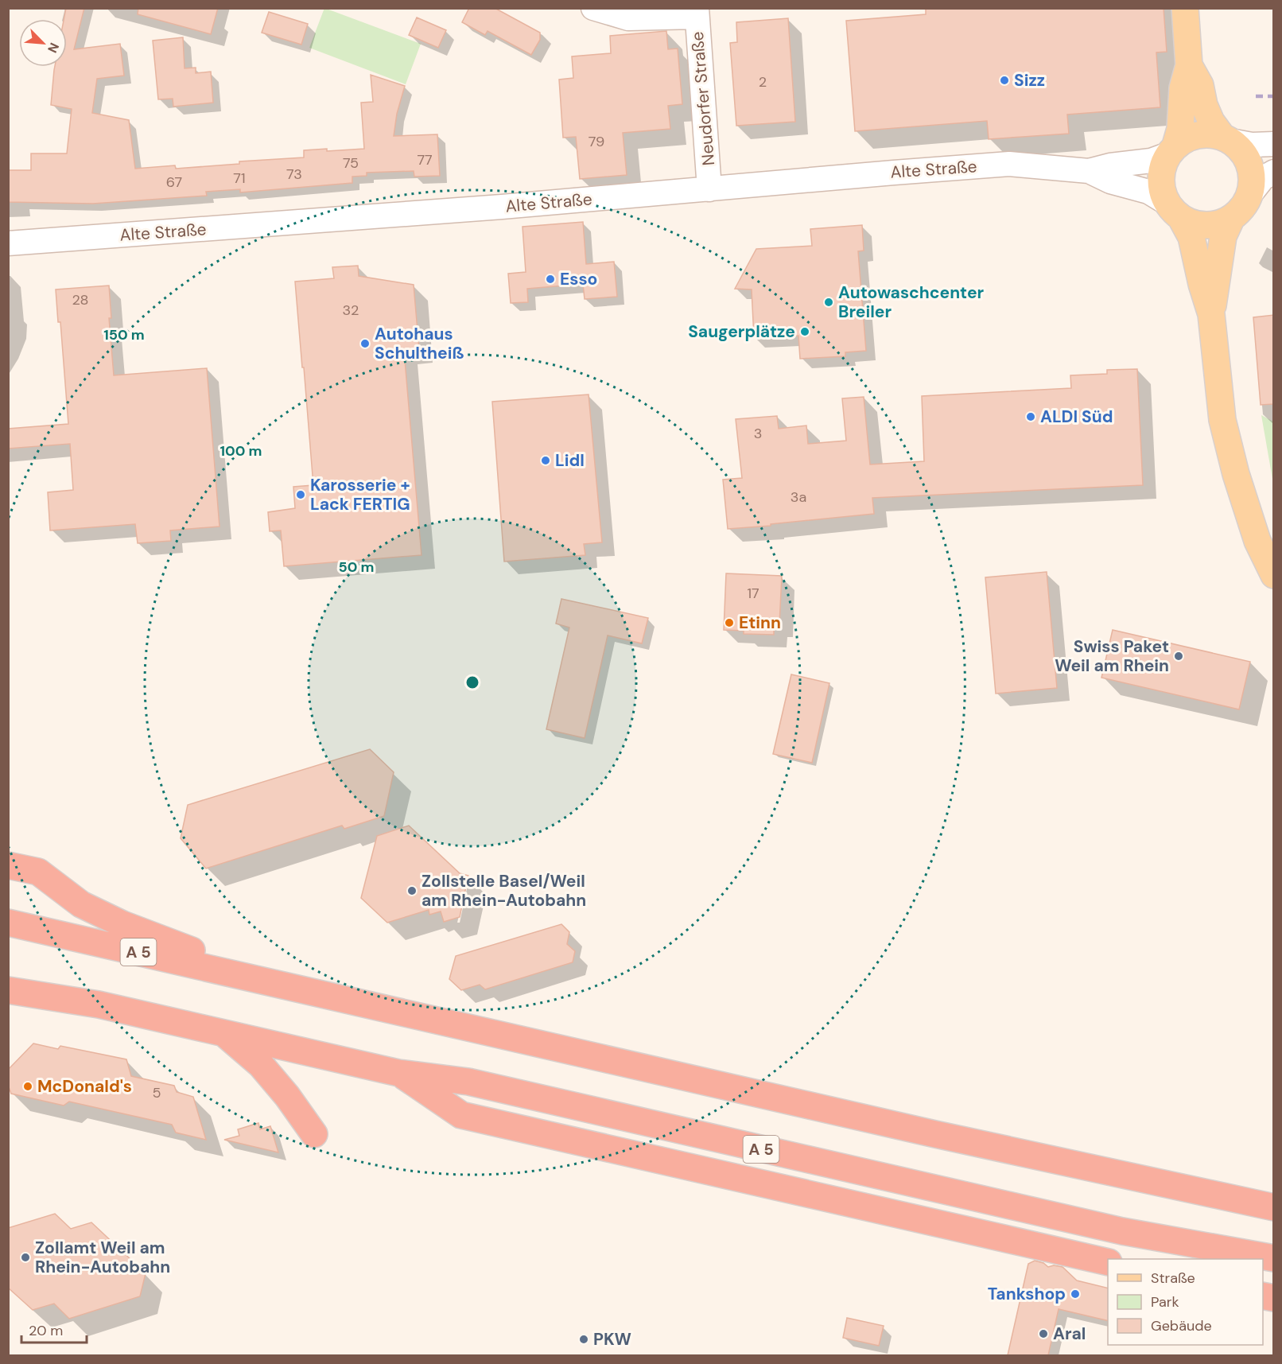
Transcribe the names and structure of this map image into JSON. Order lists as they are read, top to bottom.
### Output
{
  "streets": {
    "highway": ["A 5"],
    "street": ["Neudorfer Straße", "Alte Straße"]
  },
  "crossings": [
    ["Neudorfer Straße", "Alte Straße"]
  ],
  "places": [
    "Sizz",
    "Esso",
    "Autowaschcenter Breiler",
    "Saugerplätze",
    "Autohaus Schultheiß",
    "ALDI Süd",
    "Lidl",
    "Karosserie + Lack FERTIG",
    "Etinn",
    "Swiss Paket Weil am Rhein",
    "Zollstelle Basel/Weil am Rhein-Autobahn",
    "McDonald's",
    "Zollamt Weil am Rhein-Autobahn",
    "Tankshop",
    "Aral",
    "PKW"
  ],
  "house_numbers": [
    "2",
    "79",
    "77",
    "75",
    "73",
    "71",
    "67",
    "28",
    "32",
    "3",
    "3a",
    "17",
    "5"
  ],
  "legend": ["Straße", "Park", "Gebäude"],
  "scale_bar": "20 m",
  "north": "bottom right",
  "rings": ["150 m", "100 m", "50 m"]
}
